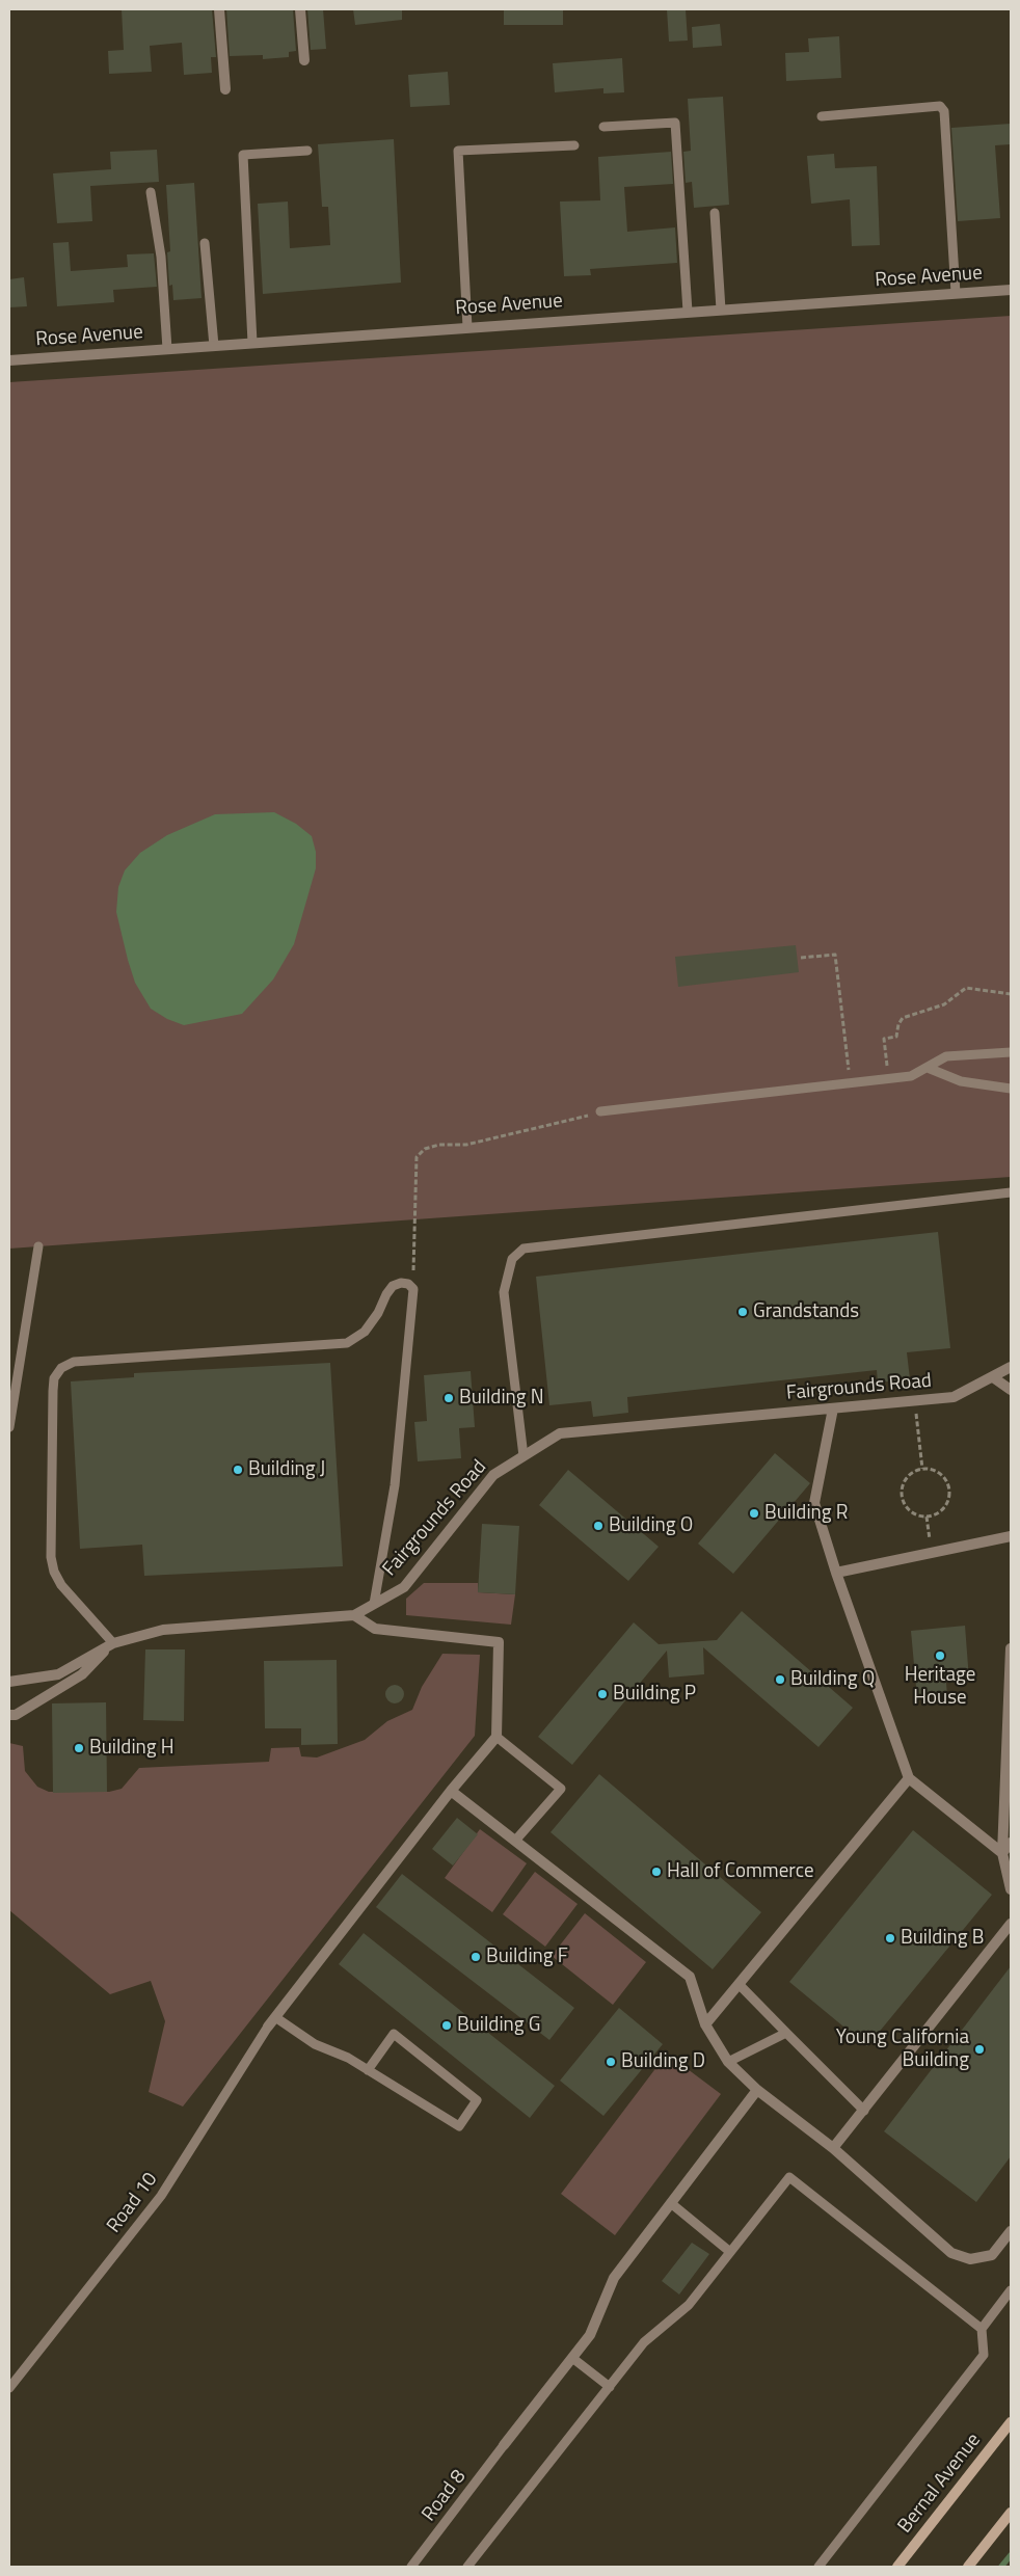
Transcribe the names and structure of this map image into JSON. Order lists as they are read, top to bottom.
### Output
{
  "streets": {
    "main road": ["Bernal Avenue"],
    "street": ["Rose Avenue", "Fairgrounds Road"],
    "lane": ["Road 10", "Road 8"]
  },
  "places": [
    "Grandstands",
    "Building N",
    "Building J",
    "Building R",
    "Building O",
    "Heritage House",
    "Building Q",
    "Building P",
    "Building H",
    "Hall of Commerce",
    "Building B",
    "Building F",
    "Building G",
    "Young California Building",
    "Building D"
  ]
}
